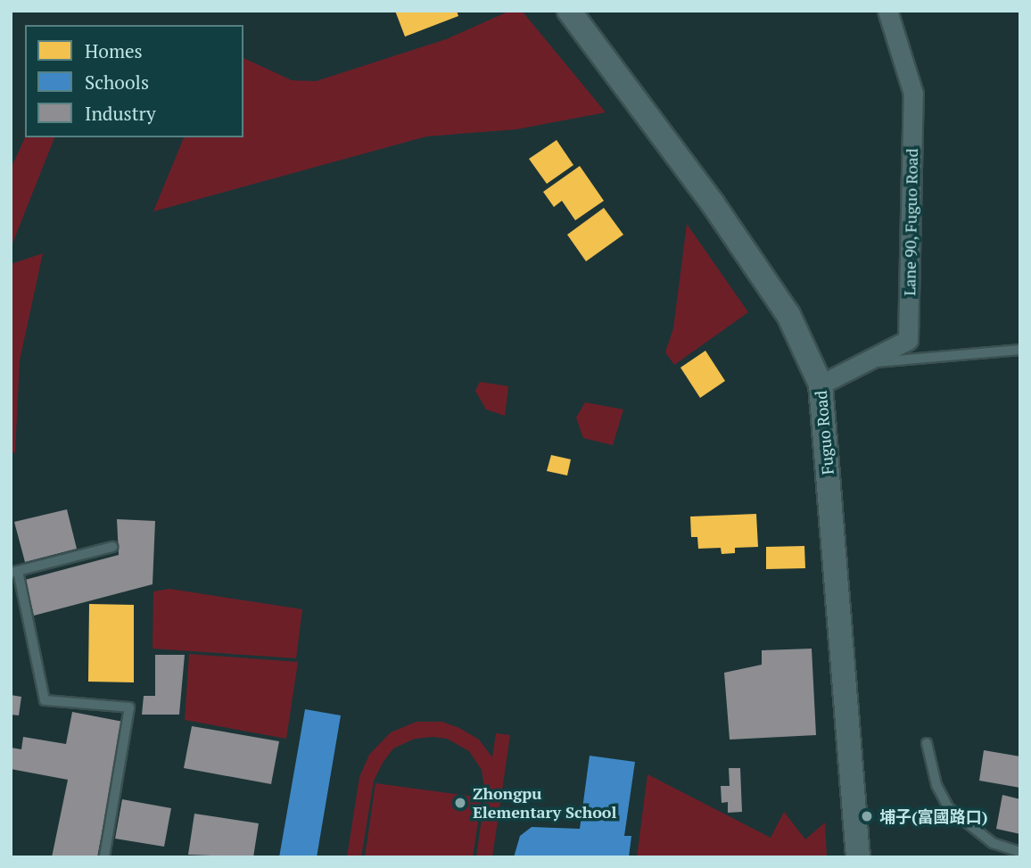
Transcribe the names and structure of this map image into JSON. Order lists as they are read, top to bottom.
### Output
{
  "streets": {
    "street": ["Lane 90, Fuguo Road", "Fuguo Road"]
  },
  "crossings": [
    ["Lane 90, Fuguo Road", "Fuguo Road"]
  ],
  "places": ["Zhongpu Elementary School", "埔子(富國路口)"],
  "legend": ["Homes", "Schools", "Industry"]
}
